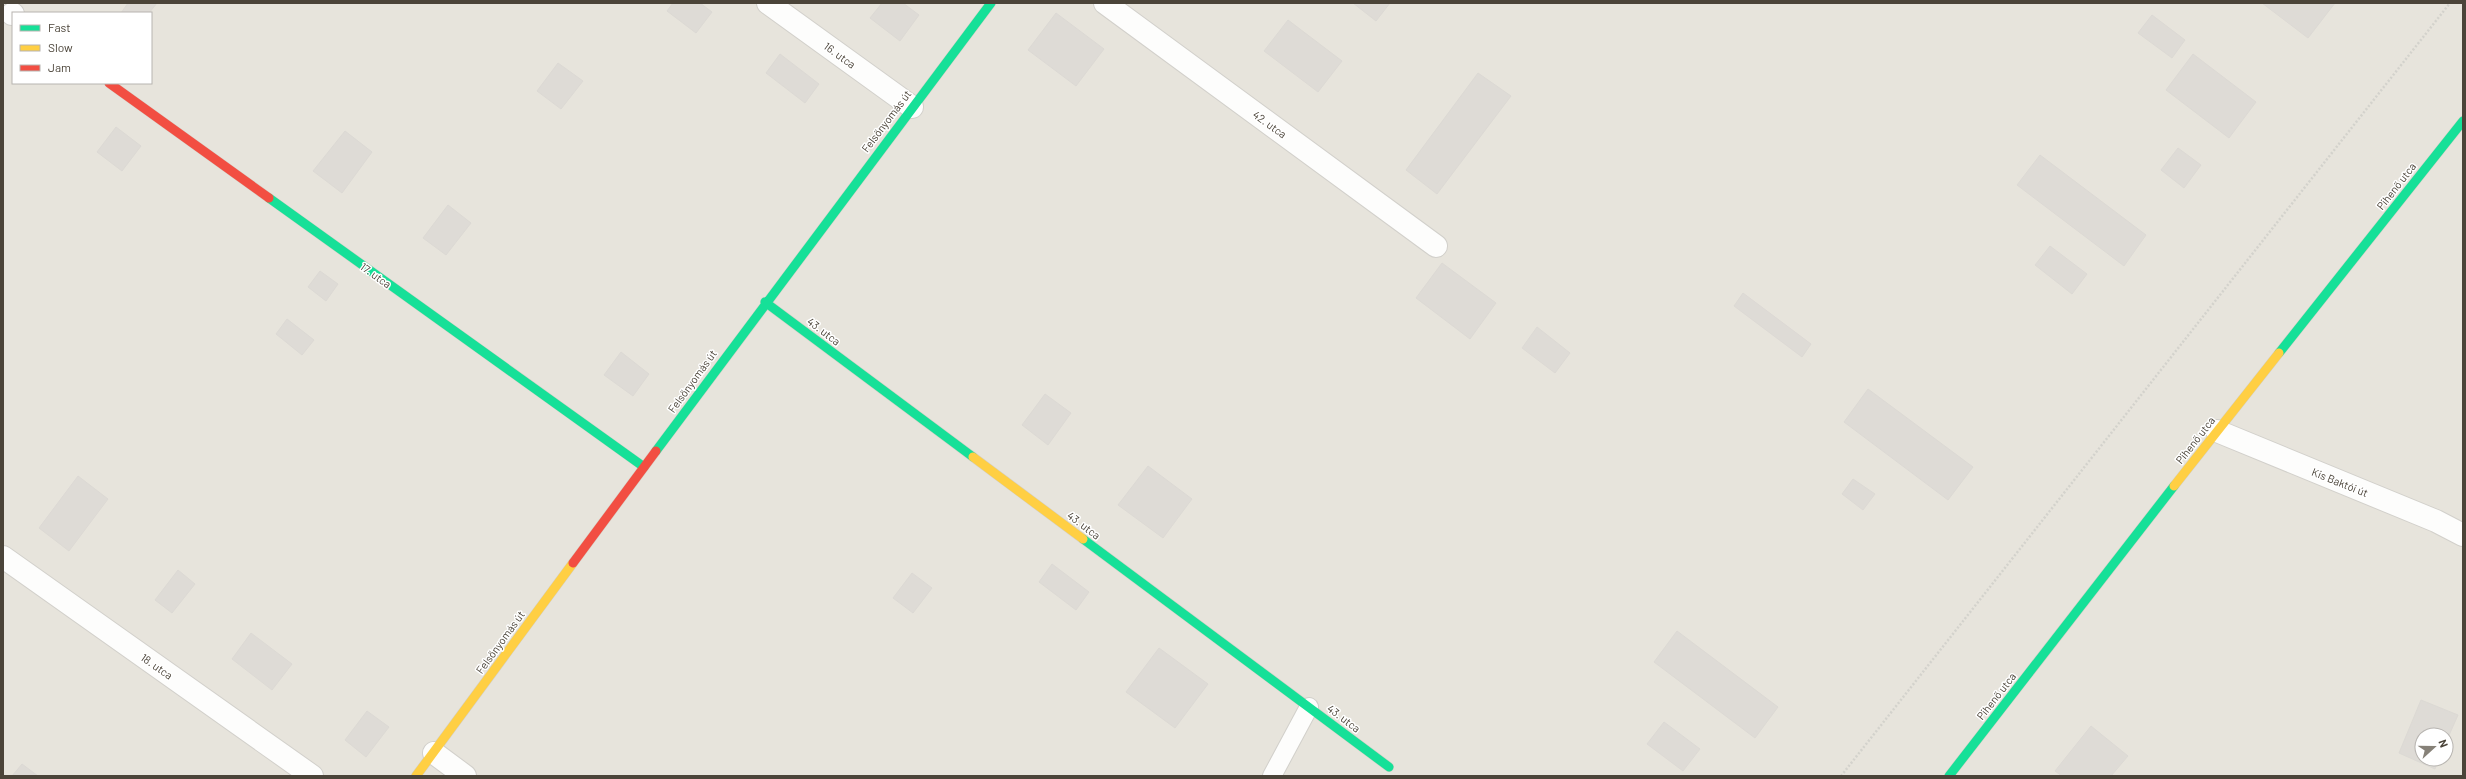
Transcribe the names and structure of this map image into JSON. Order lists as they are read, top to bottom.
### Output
{
  "streets": {
    "street": [
      "16. utca",
      "Felsőnyomás út",
      "42. utca",
      "Pihenő utca",
      "17. utca",
      "43. utca",
      "Kis Baktói út",
      "18. utca"
    ]
  },
  "crossings": [
    ["16. utca", "Felsőnyomás út"],
    ["Felsőnyomás út", "17. utca"],
    ["Felsőnyomás út", "43. utca"],
    ["Pihenő utca", "Kis Baktói út"]
  ],
  "legend": ["Fast", "Slow", "Jam"],
  "north": "right"
}
